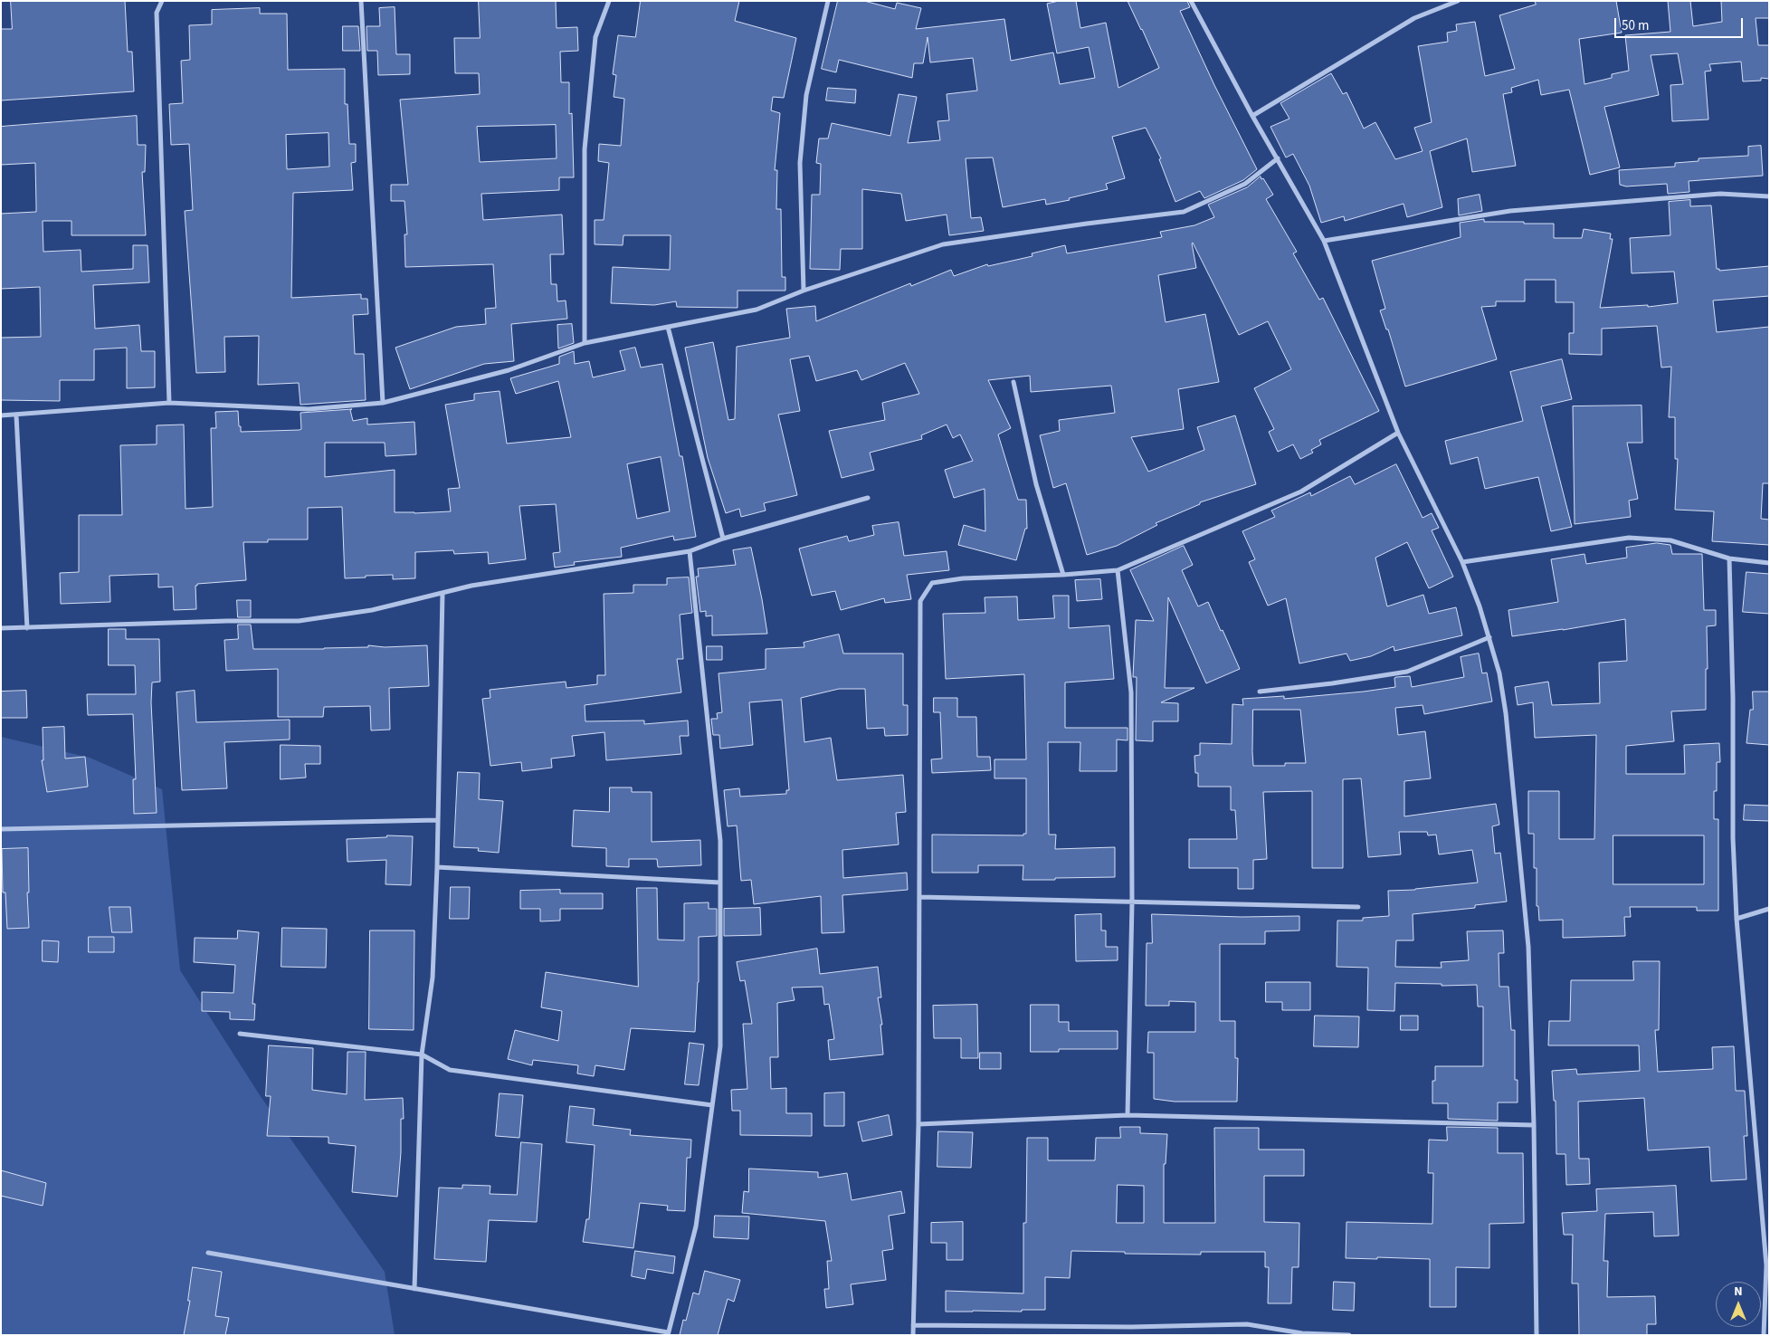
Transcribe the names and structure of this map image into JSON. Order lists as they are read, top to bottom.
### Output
{
  "scale_bar": "50 m",
  "north": "top"
}
